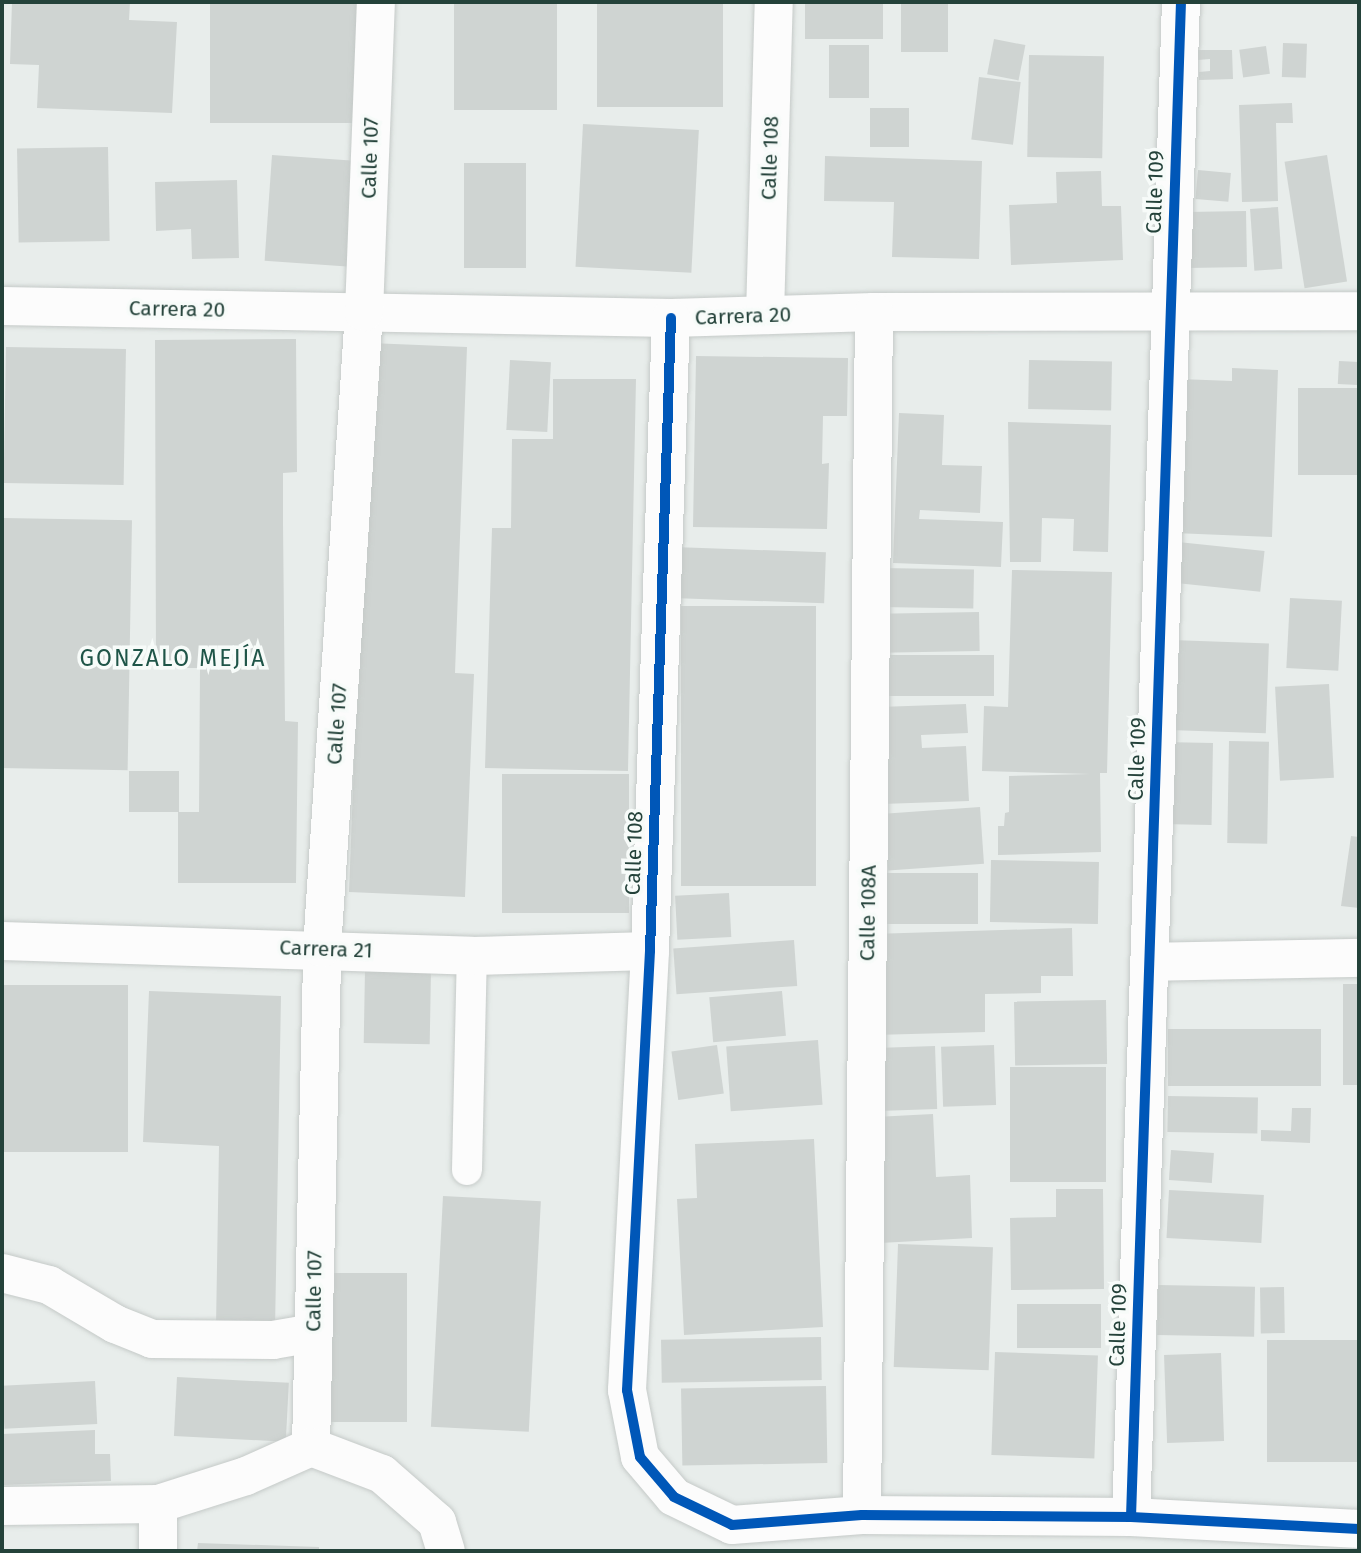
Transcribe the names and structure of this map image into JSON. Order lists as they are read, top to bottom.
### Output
{
  "streets": {
    "street": [
      "Calle 107",
      "Calle 108",
      "Calle 109",
      "Carrera 20",
      "Calle 108A",
      "Carrera 21"
    ]
  },
  "crossings": [
    ["Calle 107", "Carrera 20"],
    ["Calle 107", "Carrera 21"],
    ["Calle 108", "Carrera 20"],
    ["Calle 108", "Carrera 21"],
    ["Calle 109", "Carrera 20"],
    ["Carrera 20", "Calle 108A"]
  ],
  "districts": ["GONZALO MEJÍA"]
}
